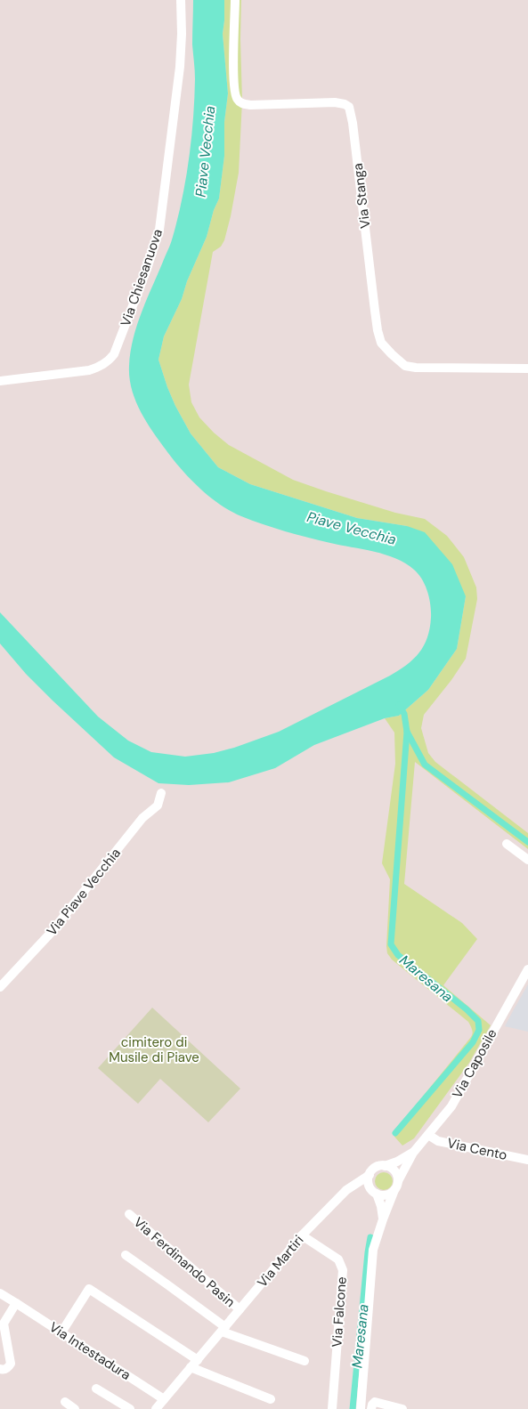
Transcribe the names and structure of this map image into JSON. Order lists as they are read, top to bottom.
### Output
{
  "streets": {
    "street": [
      "Via Stanga",
      "Via Chiesanuova",
      "Via Piave Vecchia",
      "Via Caposile",
      "Via Cento",
      "Via Martiri",
      "Via Ferdinando Pasin",
      "Via Falcone",
      "Via Intestadura"
    ]
  },
  "crossings": [
    ["Via Caposile", "Via Cento"],
    ["Via Caposile", "Via Martiri"],
    ["Via Martiri", "Via Ferdinando Pasin"],
    ["Via Martiri", "Via Falcone"],
    ["Via Martiri", "Via Intestadura"]
  ],
  "water": ["Piave Vecchia", "Maresana"],
  "parks": ["cimitero di Musile di Piave"]
}
